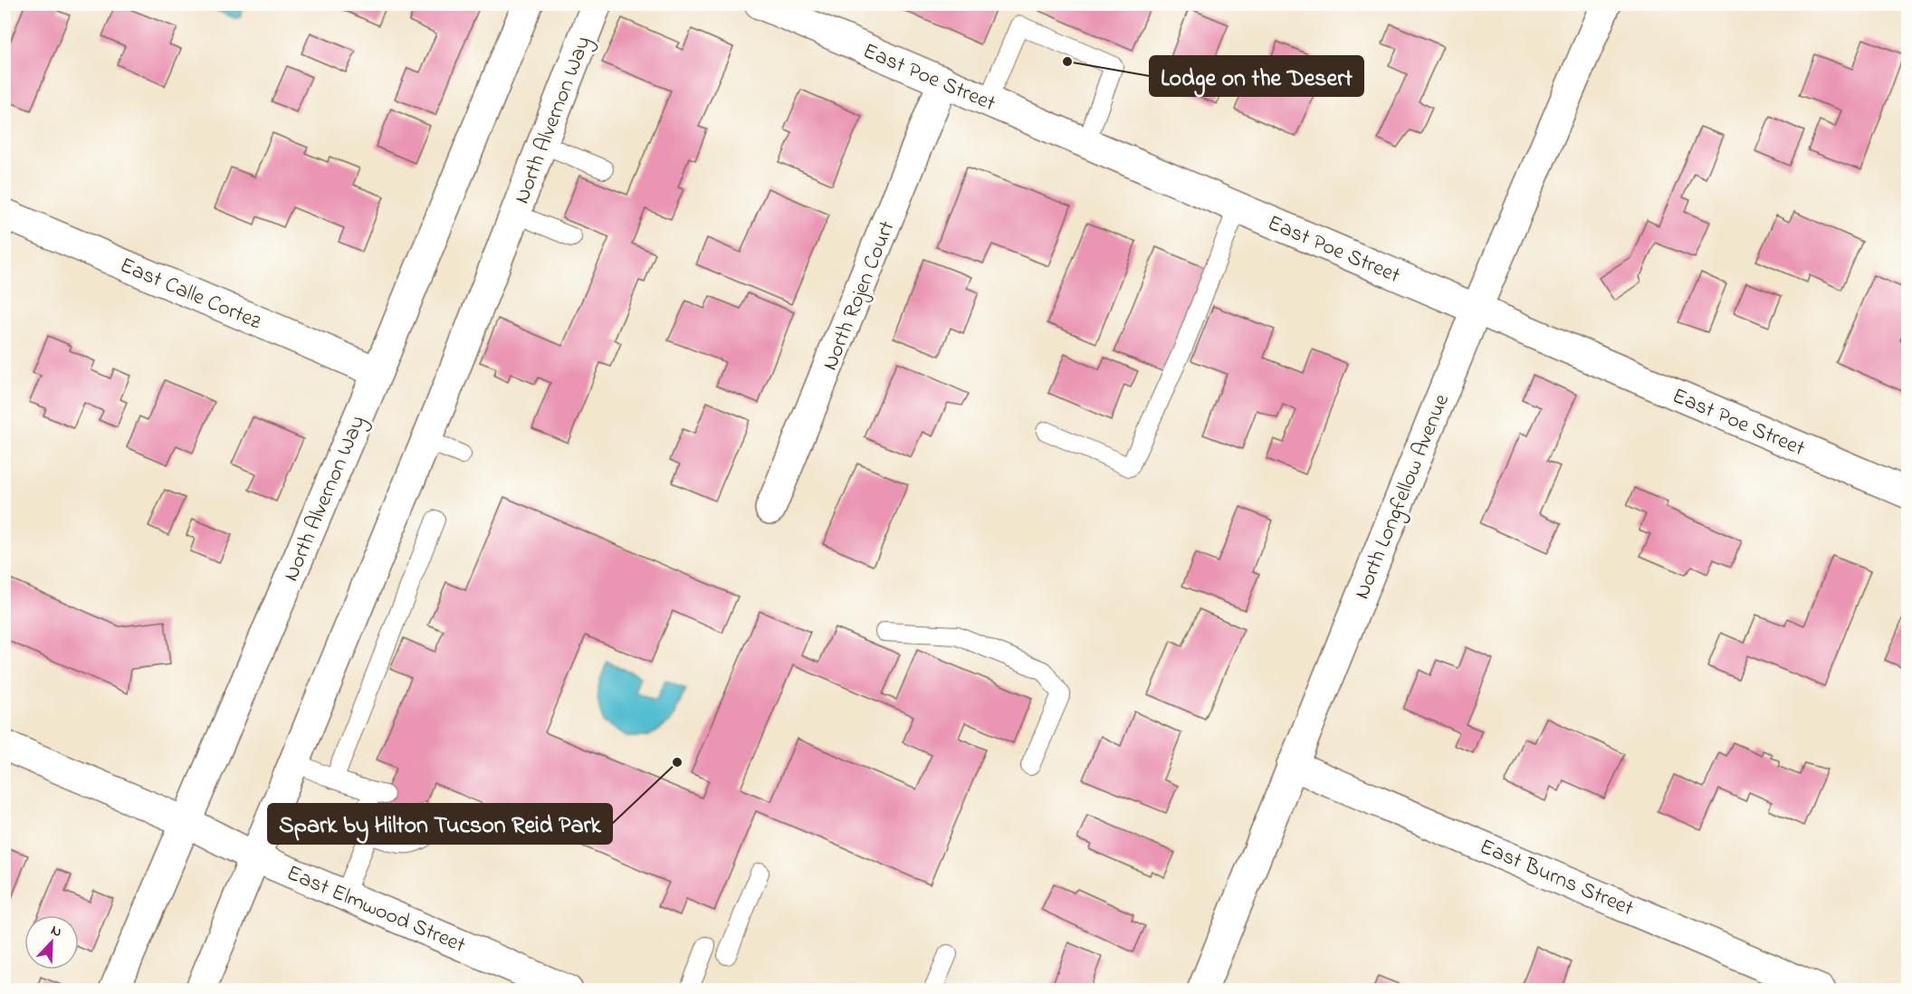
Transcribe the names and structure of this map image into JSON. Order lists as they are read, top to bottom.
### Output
{
  "streets": {
    "street": [
      "East Poe Street",
      "North Alvernon Way",
      "East Calle Cortez",
      "North Rojen Court",
      "North Longfellow Avenue",
      "East Burns Street",
      "East Elmwood Street"
    ]
  },
  "crossings": [
    ["East Poe Street", "North Rojen Court"],
    ["East Poe Street", "North Longfellow Avenue"],
    ["North Alvernon Way", "East Calle Cortez"],
    ["North Alvernon Way", "East Elmwood Street"],
    ["North Longfellow Avenue", "East Burns Street"]
  ],
  "places": ["Lodge on the Desert", "Spark by Hilton Tucson Reid Park"],
  "north": "top right"
}
